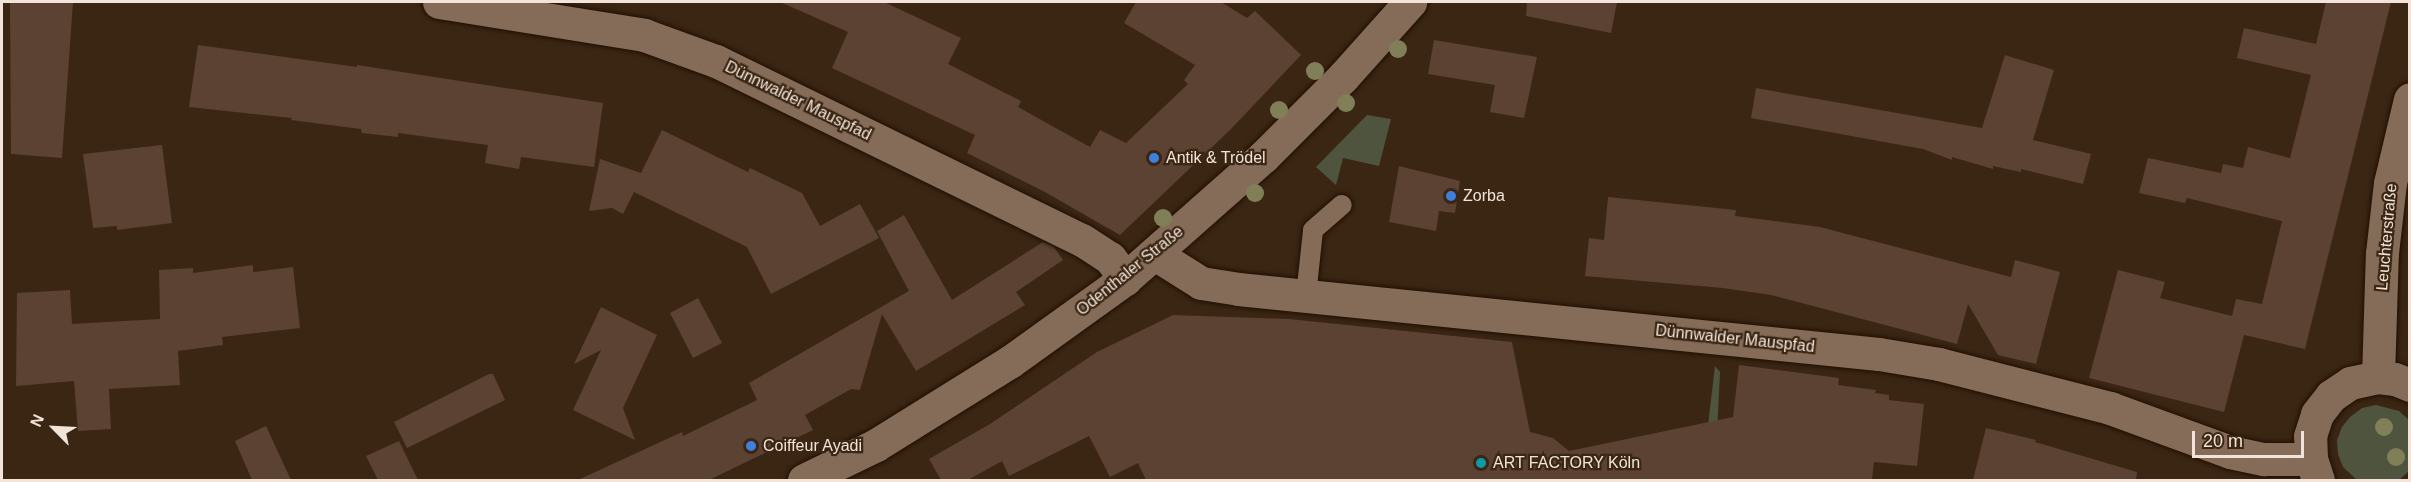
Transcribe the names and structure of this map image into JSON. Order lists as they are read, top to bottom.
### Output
{
  "streets": {
    "main road": ["Dünnwalder Mauspfad", "Leuchterstraße", "Odenthaler Straße"]
  },
  "crossings": [
    ["Dünnwalder Mauspfad", "Odenthaler Straße"]
  ],
  "places": [
    "Antik & Trödel",
    "Zorba",
    "Coiffeur Ayadi",
    "ART FACTORY Köln"
  ],
  "scale_bar": "20 m",
  "north": "top left"
}
